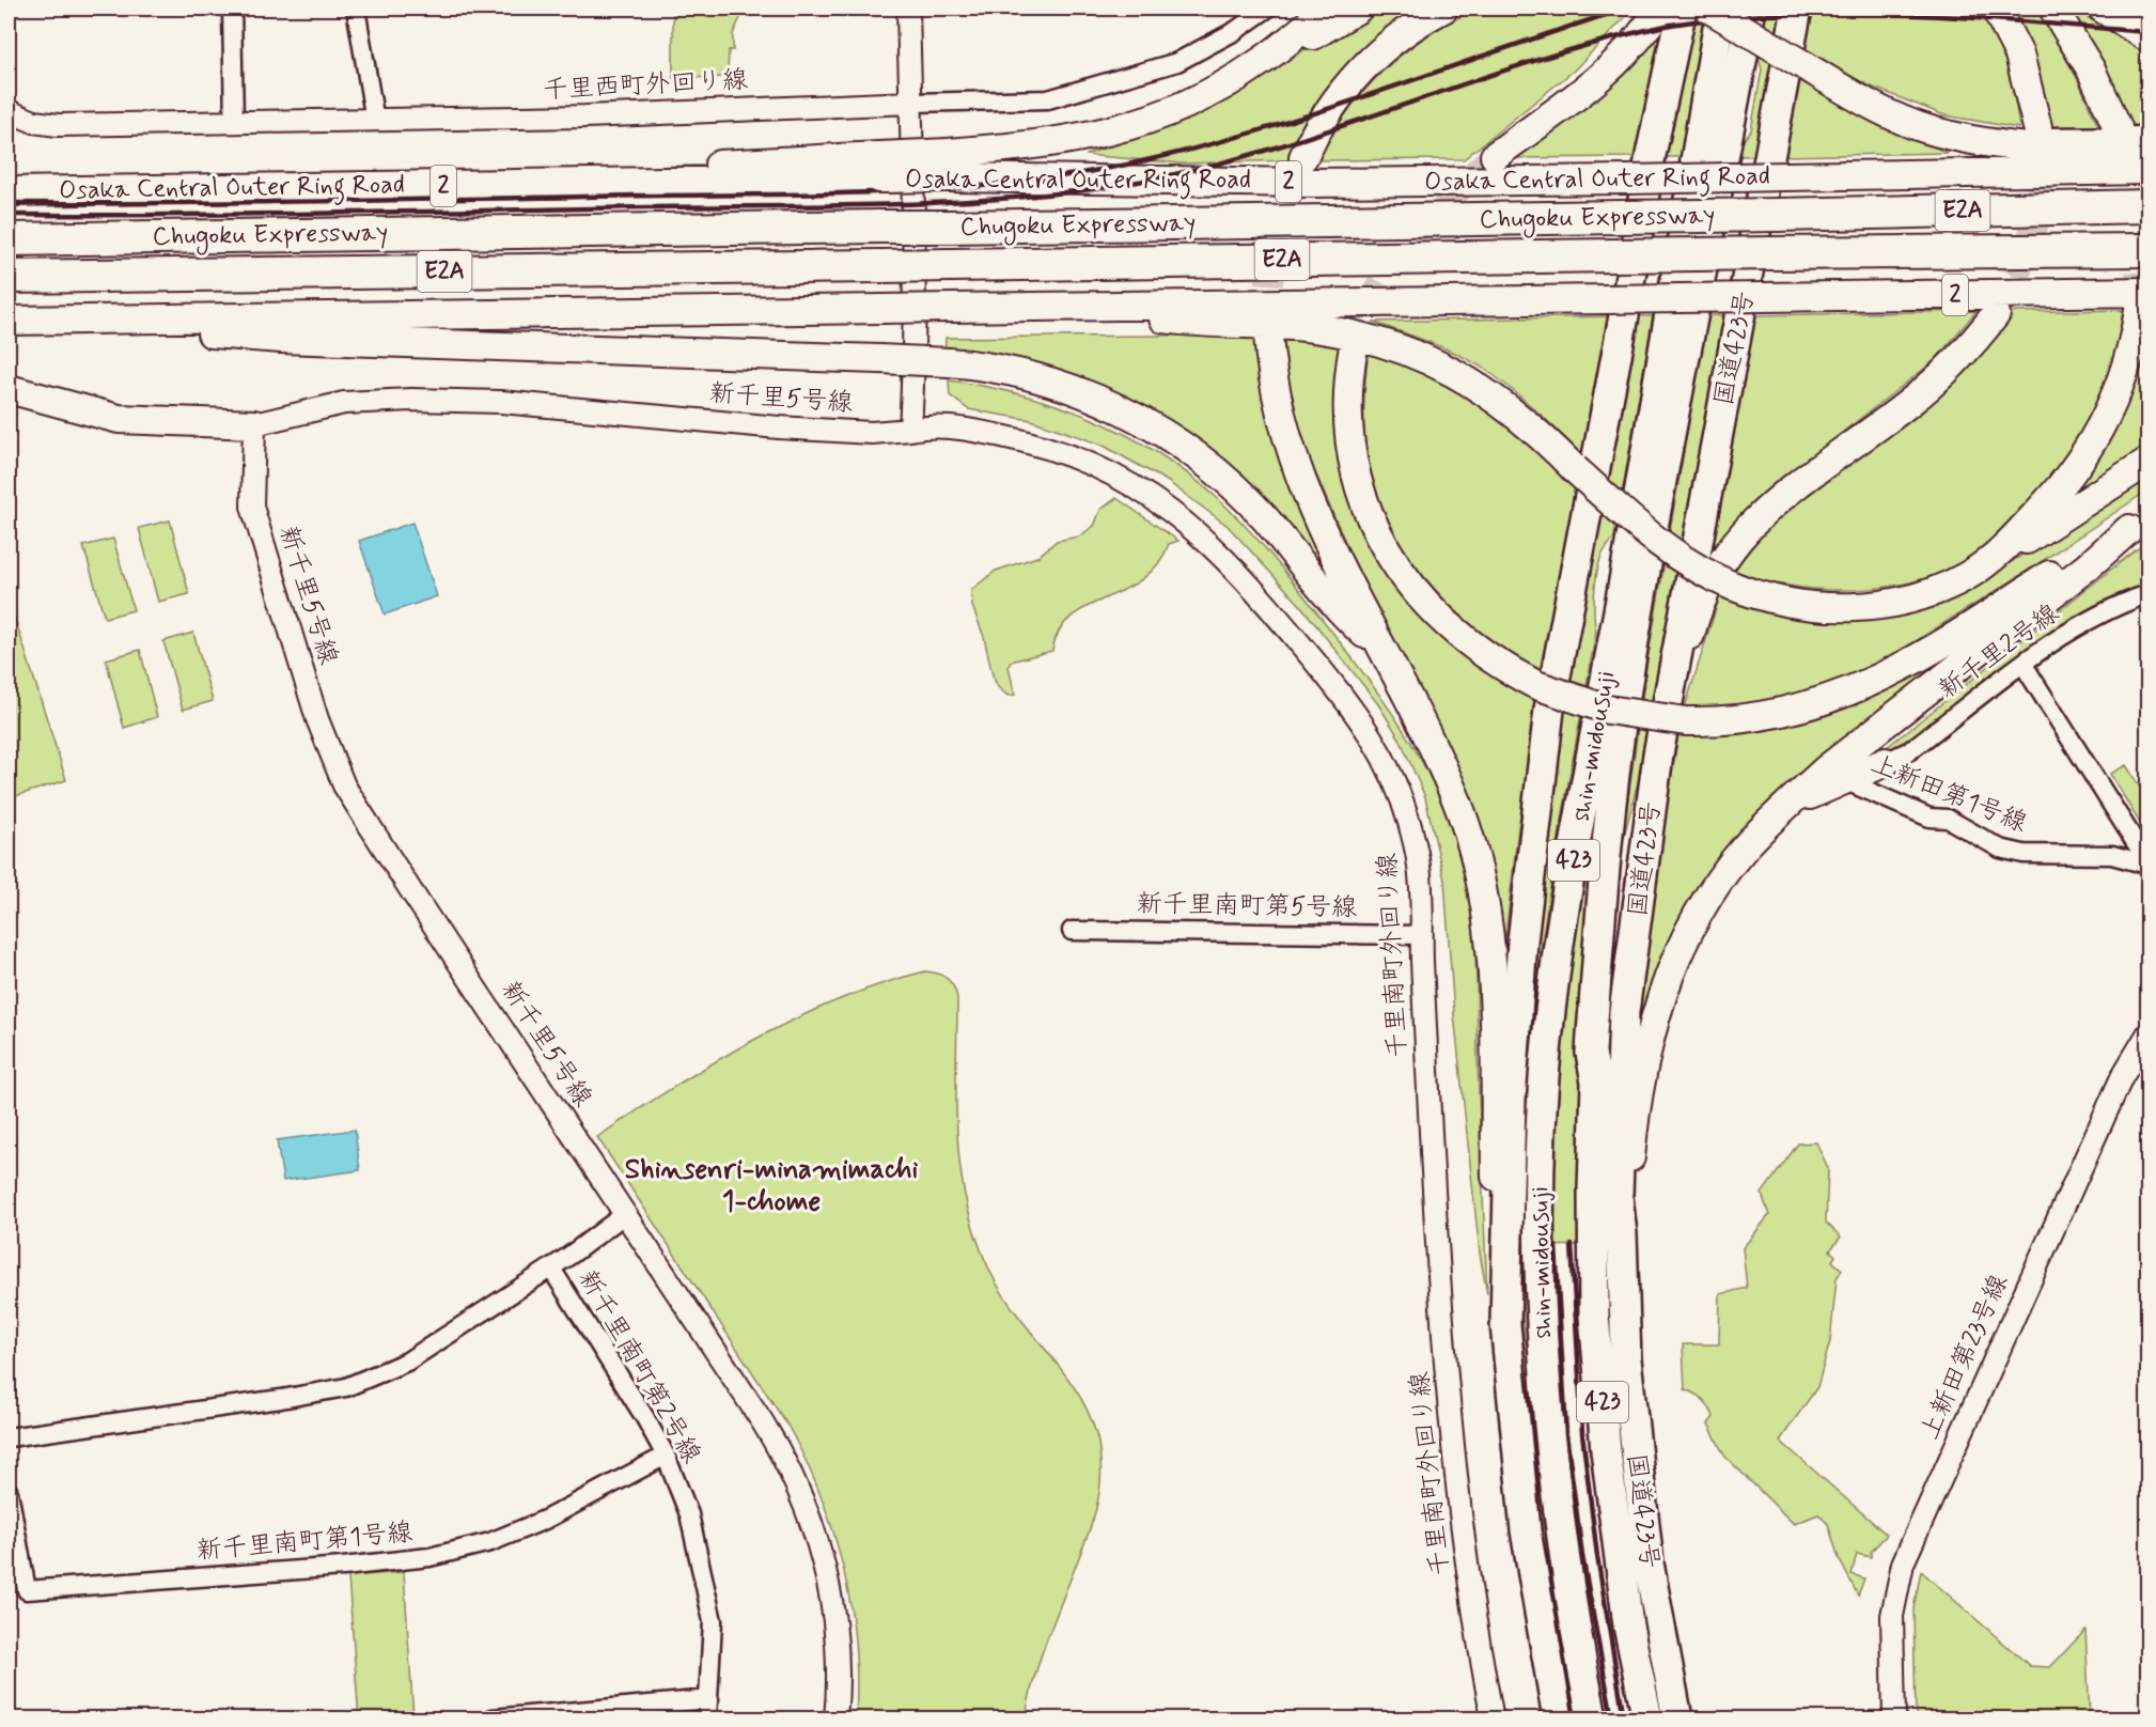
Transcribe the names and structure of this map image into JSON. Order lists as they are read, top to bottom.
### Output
{
  "streets": {
    "highway": [
      "E2A",
      "Chugoku Expressway",
      "国道423号",
      "shin-midousuji",
      "423"
    ],
    "main road": ["Osaka Central Outer Ring Road", "2"],
    "street": [
      "千里西町外回り線",
      "新千里5号線",
      "新千里2号線",
      "上新田第1号線",
      "新千里南町第5号線",
      "千里南町外回り線",
      "上新田第23号線",
      "新千里南町第2号線",
      "新千里南町第1号線"
    ]
  },
  "crossings": [
    ["新千里5号線", "千里南町外回り線"],
    ["新千里南町第5号線", "千里南町外回り線"],
    ["新千里南町第2号線", "新千里南町第1号線"]
  ],
  "districts": ["Shinsenri-minamimachi 1-chome"]
}
